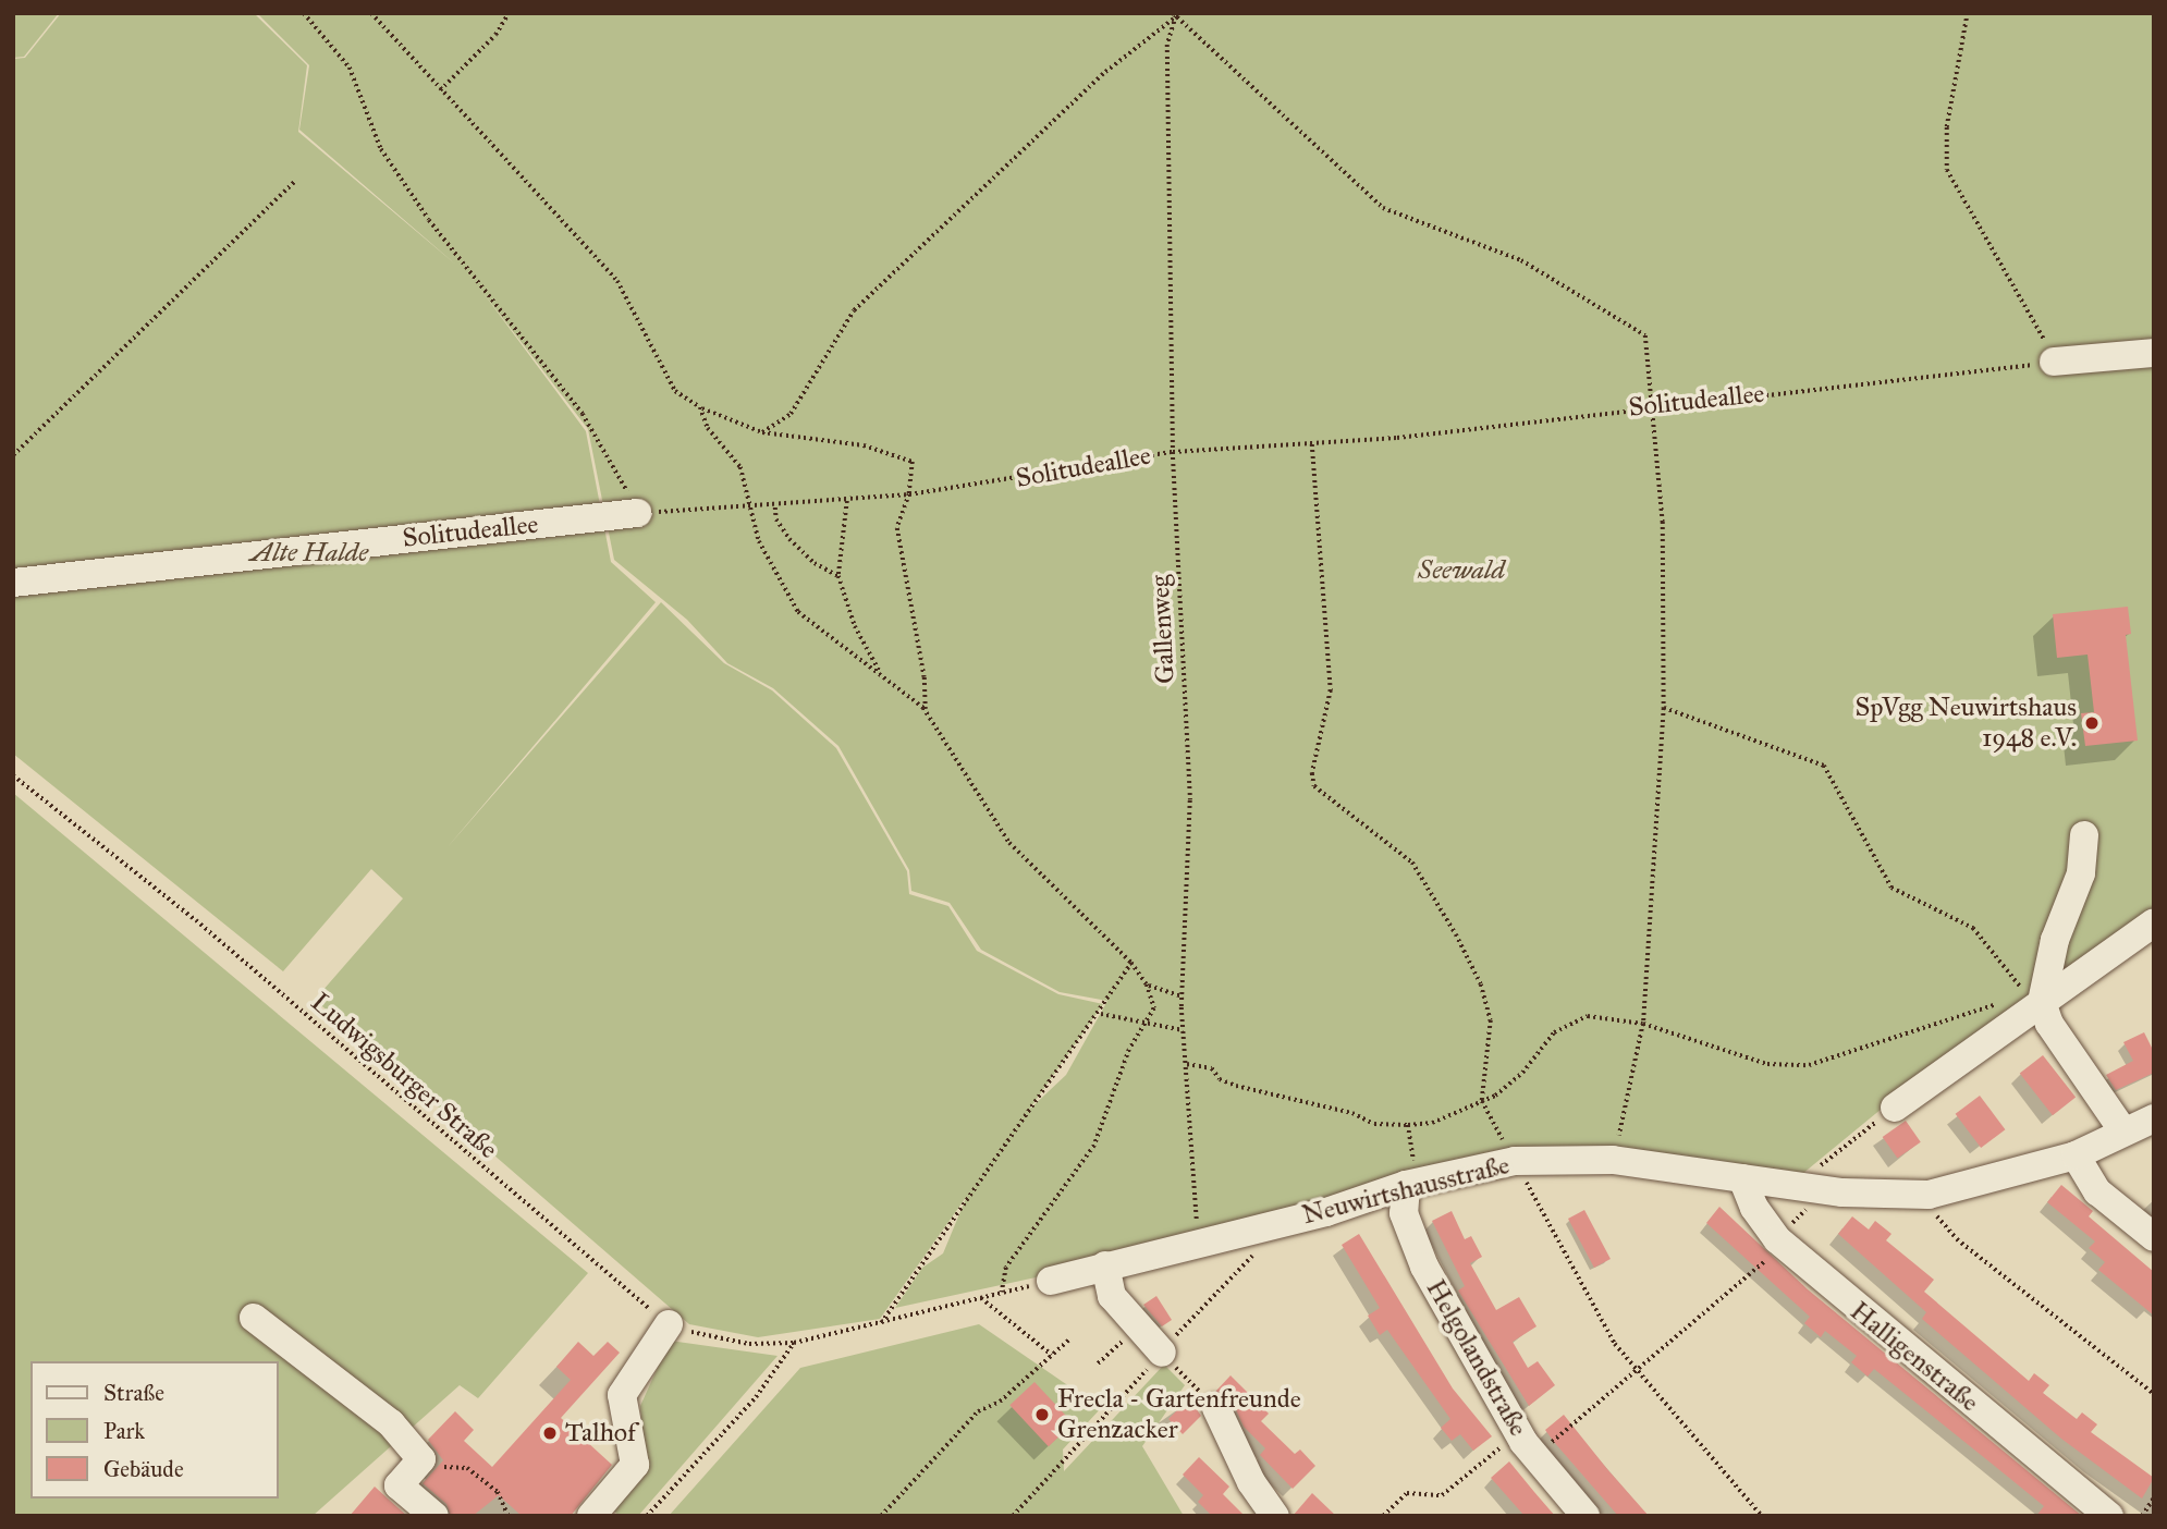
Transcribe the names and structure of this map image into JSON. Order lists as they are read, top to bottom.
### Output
{
  "streets": {
    "street": [
      "Solitudeallee",
      "Neuwirtshausstraße",
      "Halligenstraße",
      "Helgolandstraße"
    ],
    "path": ["Gallenweg", "Ludwigsburger Straße"]
  },
  "crossings": [
    ["Solitudeallee", "Gallenweg"],
    ["Gallenweg", "Neuwirtshausstraße"],
    ["Neuwirtshausstraße", "Halligenstraße"],
    ["Neuwirtshausstraße", "Helgolandstraße"]
  ],
  "parks": ["Alte Halde", "Seewald"],
  "places": ["SpVgg Neuwirtshaus 1948 e.V.", "Frecla - Gartenfreunde Grenzacker", "Talhof"],
  "legend": ["Straße", "Park", "Gebäude"]
}
